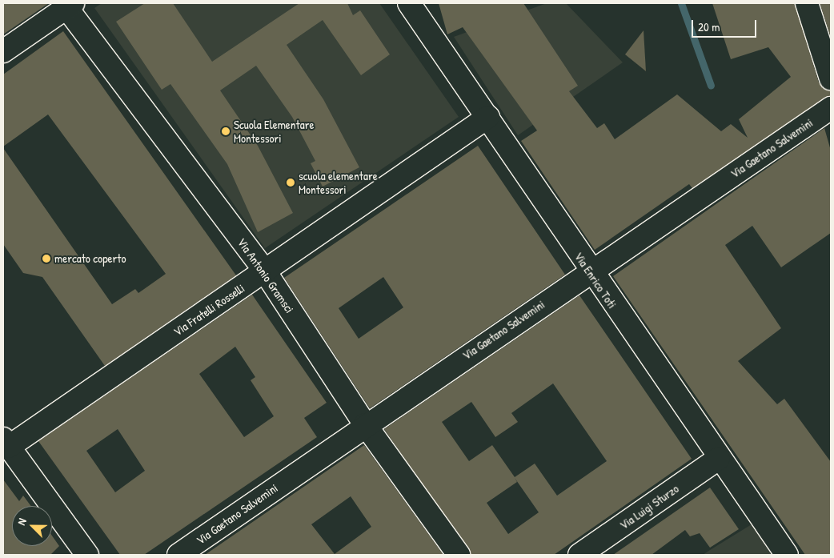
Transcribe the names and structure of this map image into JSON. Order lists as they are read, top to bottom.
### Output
{
  "streets": {
    "street": [
      "Via Gaetano Salvemini",
      "Via Antonio Gramsci",
      "Via Enrico Toti",
      "Via Fratelli Rosselli",
      "Via Luigi Sturzo"
    ]
  },
  "crossings": [
    ["Via Gaetano Salvemini", "Via Antonio Gramsci"],
    ["Via Gaetano Salvemini", "Via Enrico Toti"],
    ["Via Antonio Gramsci", "Via Fratelli Rosselli"],
    ["Via Enrico Toti", "Via Fratelli Rosselli"],
    ["Via Enrico Toti", "Via Luigi Sturzo"]
  ],
  "places": ["Scuola Elementare Montessori", "scuola elementare Montessori", "mercato coperto"],
  "scale_bar": "20 m",
  "north": "top left"
}
